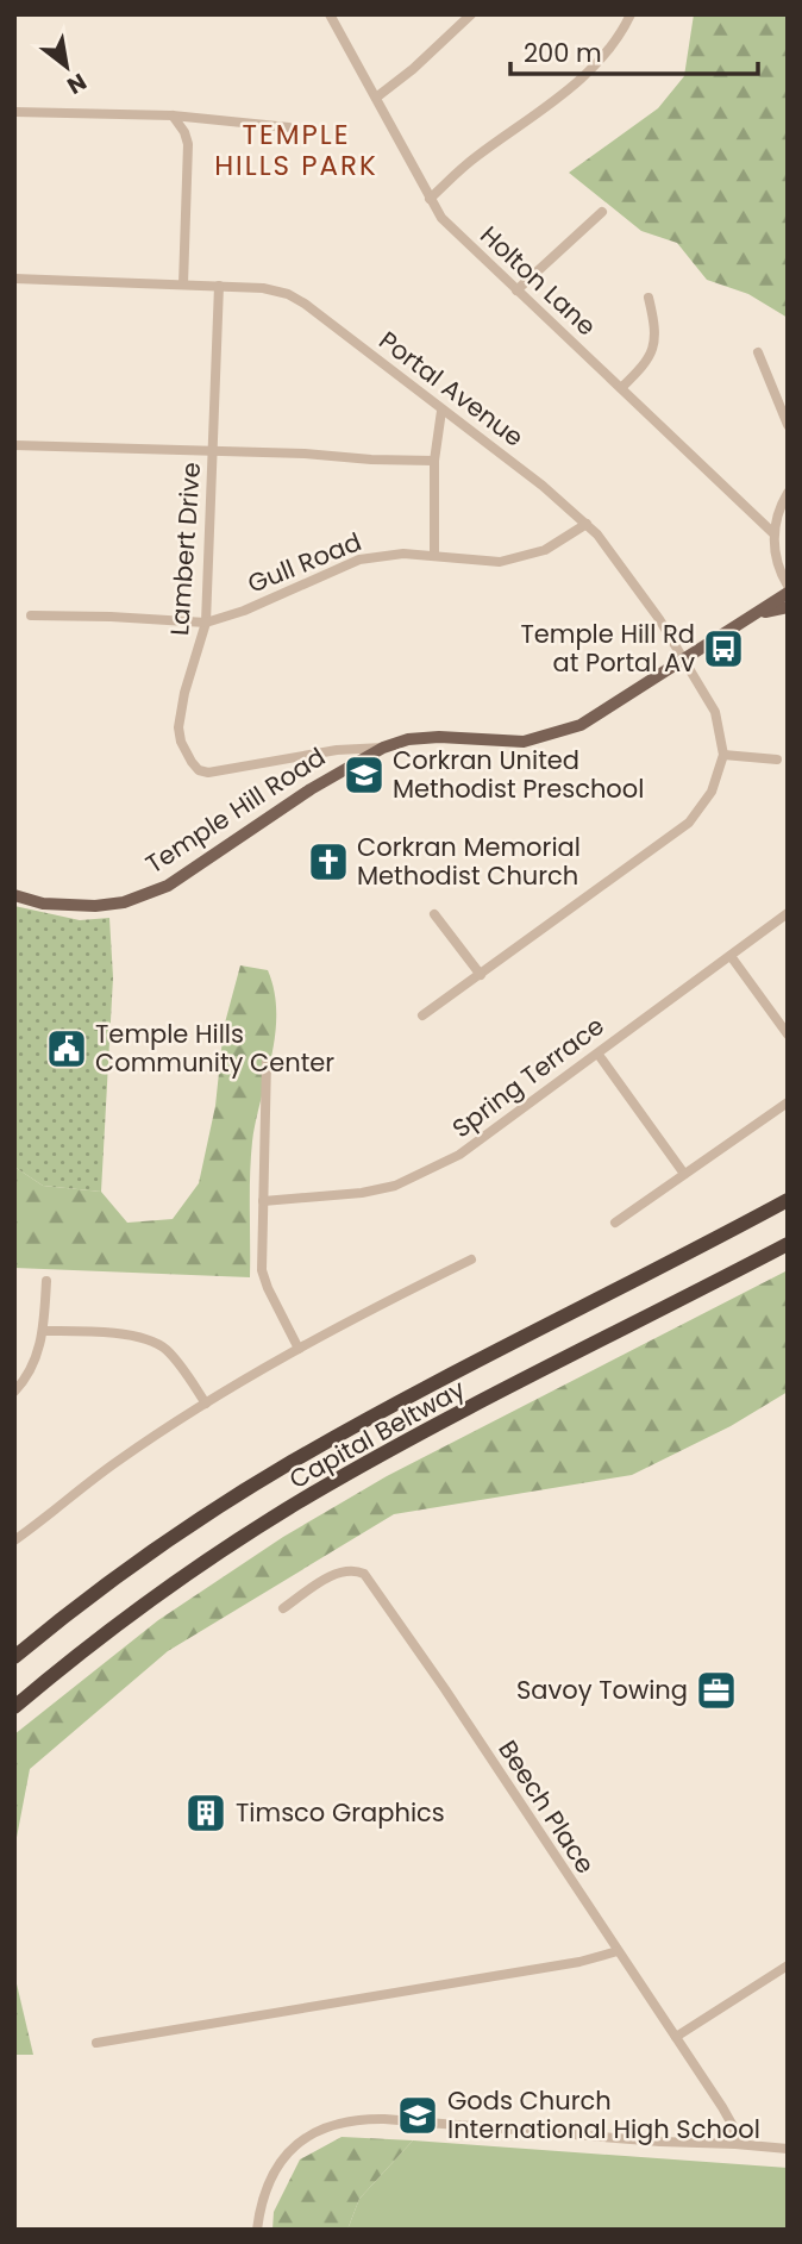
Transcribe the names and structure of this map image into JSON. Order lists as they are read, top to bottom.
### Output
{
  "streets": {
    "highway": ["Capital Beltway"],
    "main road": ["Temple Hill Road"],
    "street": [
      "Holton Lane",
      "Portal Avenue",
      "Lambert Drive",
      "Gull Road",
      "Spring Terrace",
      "Beech Place"
    ]
  },
  "crossings": [
    ["Portal Avenue", "Lambert Drive"],
    ["Portal Avenue", "Gull Road"],
    ["Portal Avenue", "Temple Hill Road"],
    ["Lambert Drive", "Gull Road"],
    ["Lambert Drive", "Temple Hill Road"]
  ],
  "districts": ["TEMPLE HILLS PARK"],
  "places": {
    "bus stop": ["Temple Hill Rd at Portal Av"],
    "school or university": ["Corkran United Methodist Preschool", "Gods Church International High School"],
    "church": ["Corkran Memorial Methodist Church"],
    "public building": ["Temple Hills Community Center"],
    "office": ["Savoy Towing"],
    "building": ["Timsco Graphics"]
  },
  "scale_bar": "200 m",
  "north": "bottom right"
}
